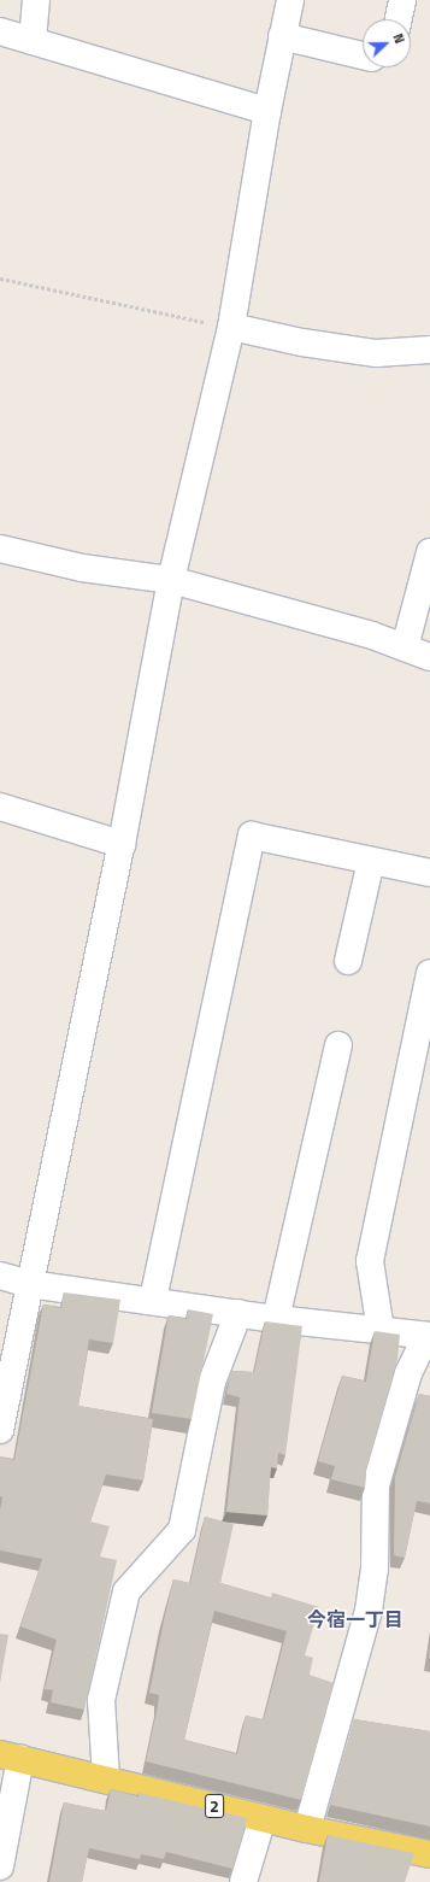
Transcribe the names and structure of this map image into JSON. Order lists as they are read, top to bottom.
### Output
{
  "streets": {
    "main road": ["2"]
  },
  "districts": ["今宿一丁目"],
  "north": "right"
}
